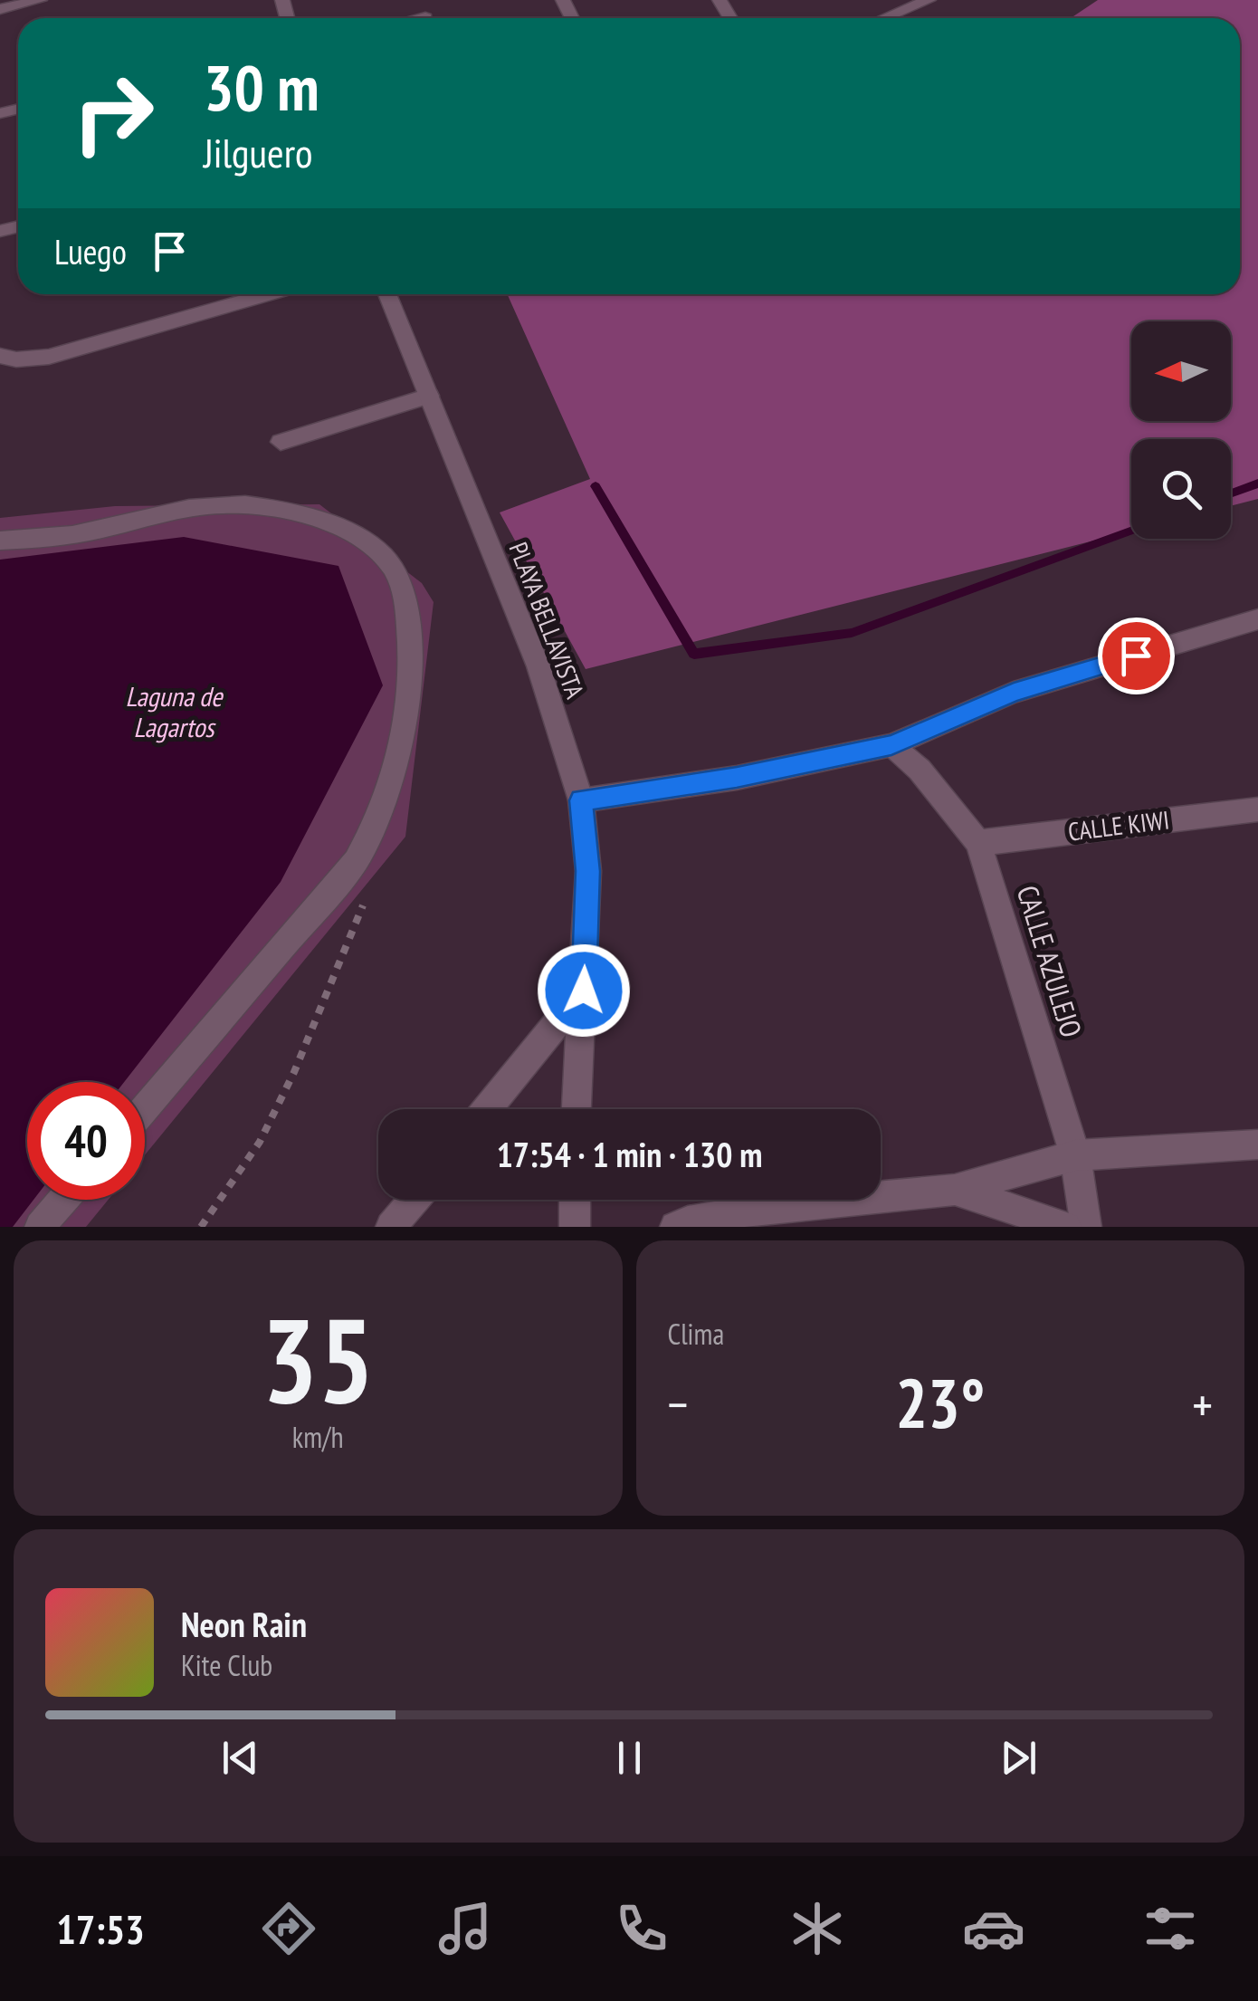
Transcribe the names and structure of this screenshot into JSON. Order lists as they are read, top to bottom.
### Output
{
  "streets": {
    "street": ["PLAYA BELLAVISTA", "CALLE KIWI", "CALLE AZULEJO"]
  },
  "crossings": [
    ["CALLE KIWI", "CALLE AZULEJO"]
  ],
  "water": ["Laguna de Lagartos"],
  "north": "left",
  "page": {
    "turn": ["30 m", "Jilguero"],
    "then": "Luego",
    "limit": "40",
    "trip": "17:54 · 1 min · 130 m",
    "tile": [
      ["35", "km/h"],
      "Clima"
    ],
    "heat": ["−", "23°", "+"],
    "song": ["Neon Rain", "Kite Club"],
    "tabs": "17:53"
  }
}
